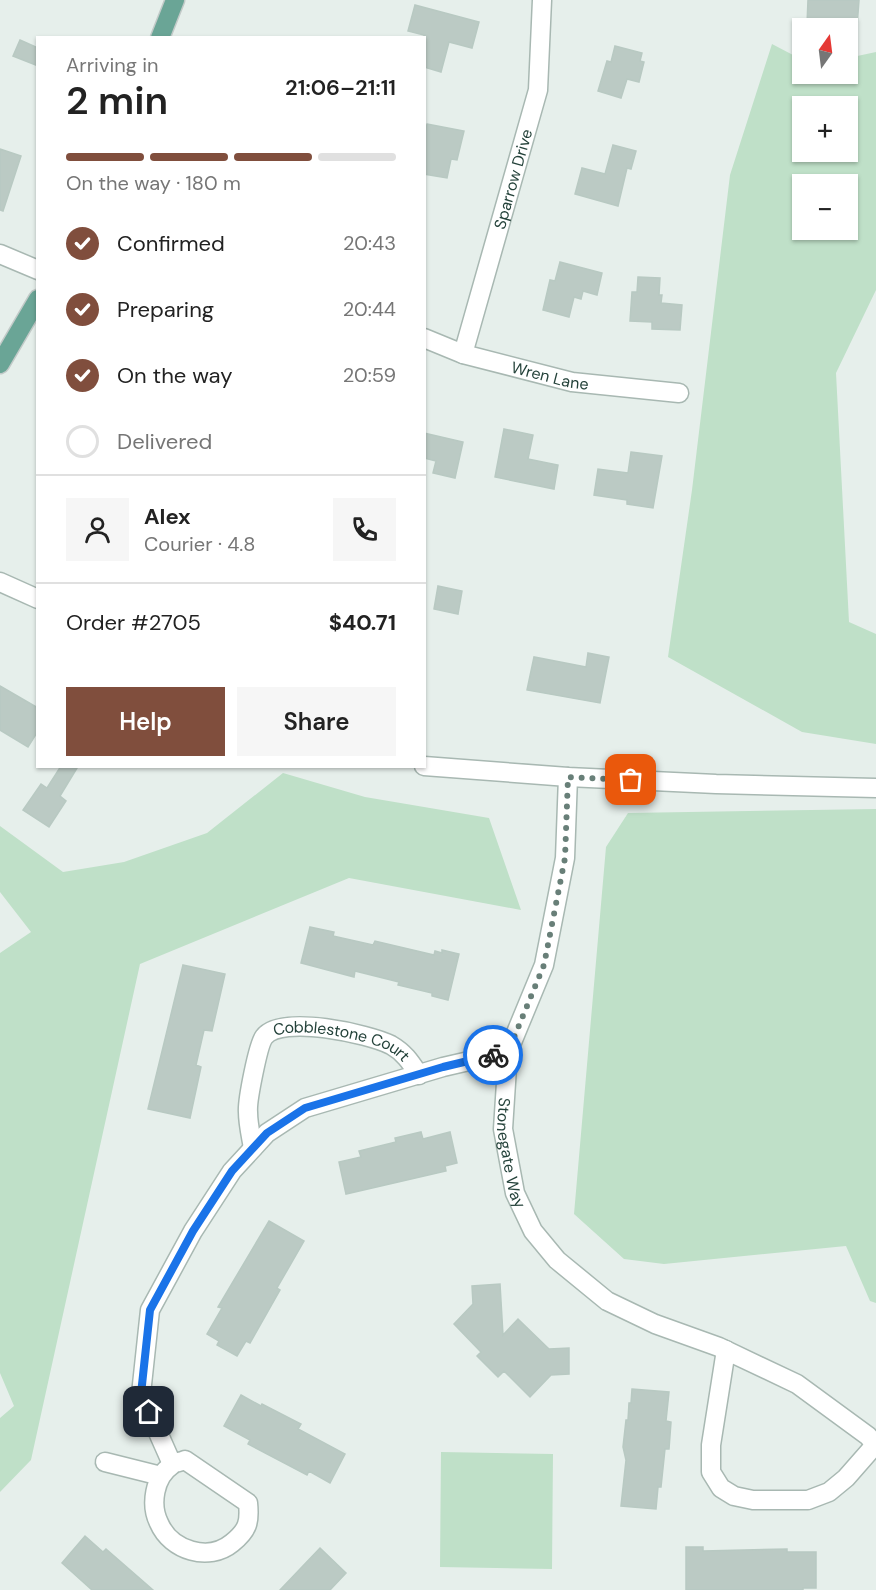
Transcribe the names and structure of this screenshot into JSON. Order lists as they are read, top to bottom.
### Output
{
  "streets": {
    "street": [
      "Sparrow Drive",
      "Wren Lane",
      "Cobblestone Court",
      "Stonegate Way"
    ]
  },
  "crossings": [
    ["Sparrow Drive", "Wren Lane"],
    ["Cobblestone Court", "Stonegate Way"]
  ],
  "north": "top",
  "page": {
    "map_buttons": ["+", "−"],
    "heading": ["2 min", "Arriving in", "21:06–21:11"],
    "panel": [
      "Alex",
      "Courier · 4.8",
      "Order #2705",
      "$40.71"
    ],
    "bar": "On the way · 180 m",
    "list": [
      ["Confirmed", "20:43"],
      ["Preparing", "20:44"],
      ["On the way", "20:59"],
      "Delivered"
    ],
    "buttons": ["Help", "Share"]
  }
}
